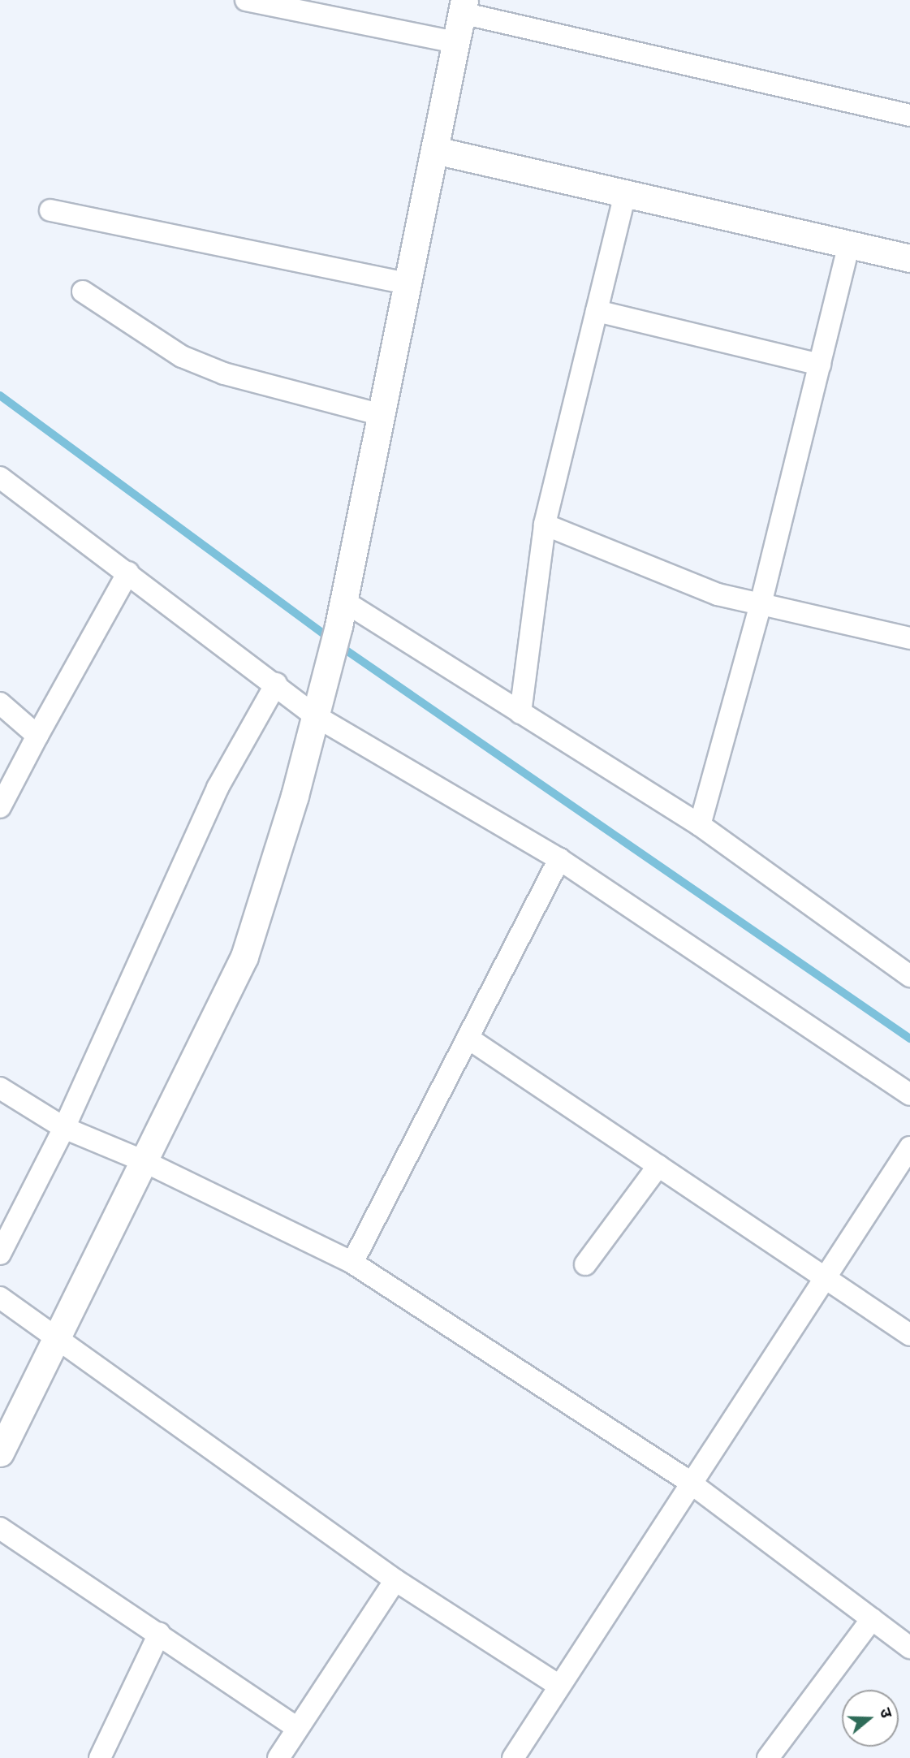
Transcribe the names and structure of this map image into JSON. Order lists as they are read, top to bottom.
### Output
{
  "north": "right"
}
